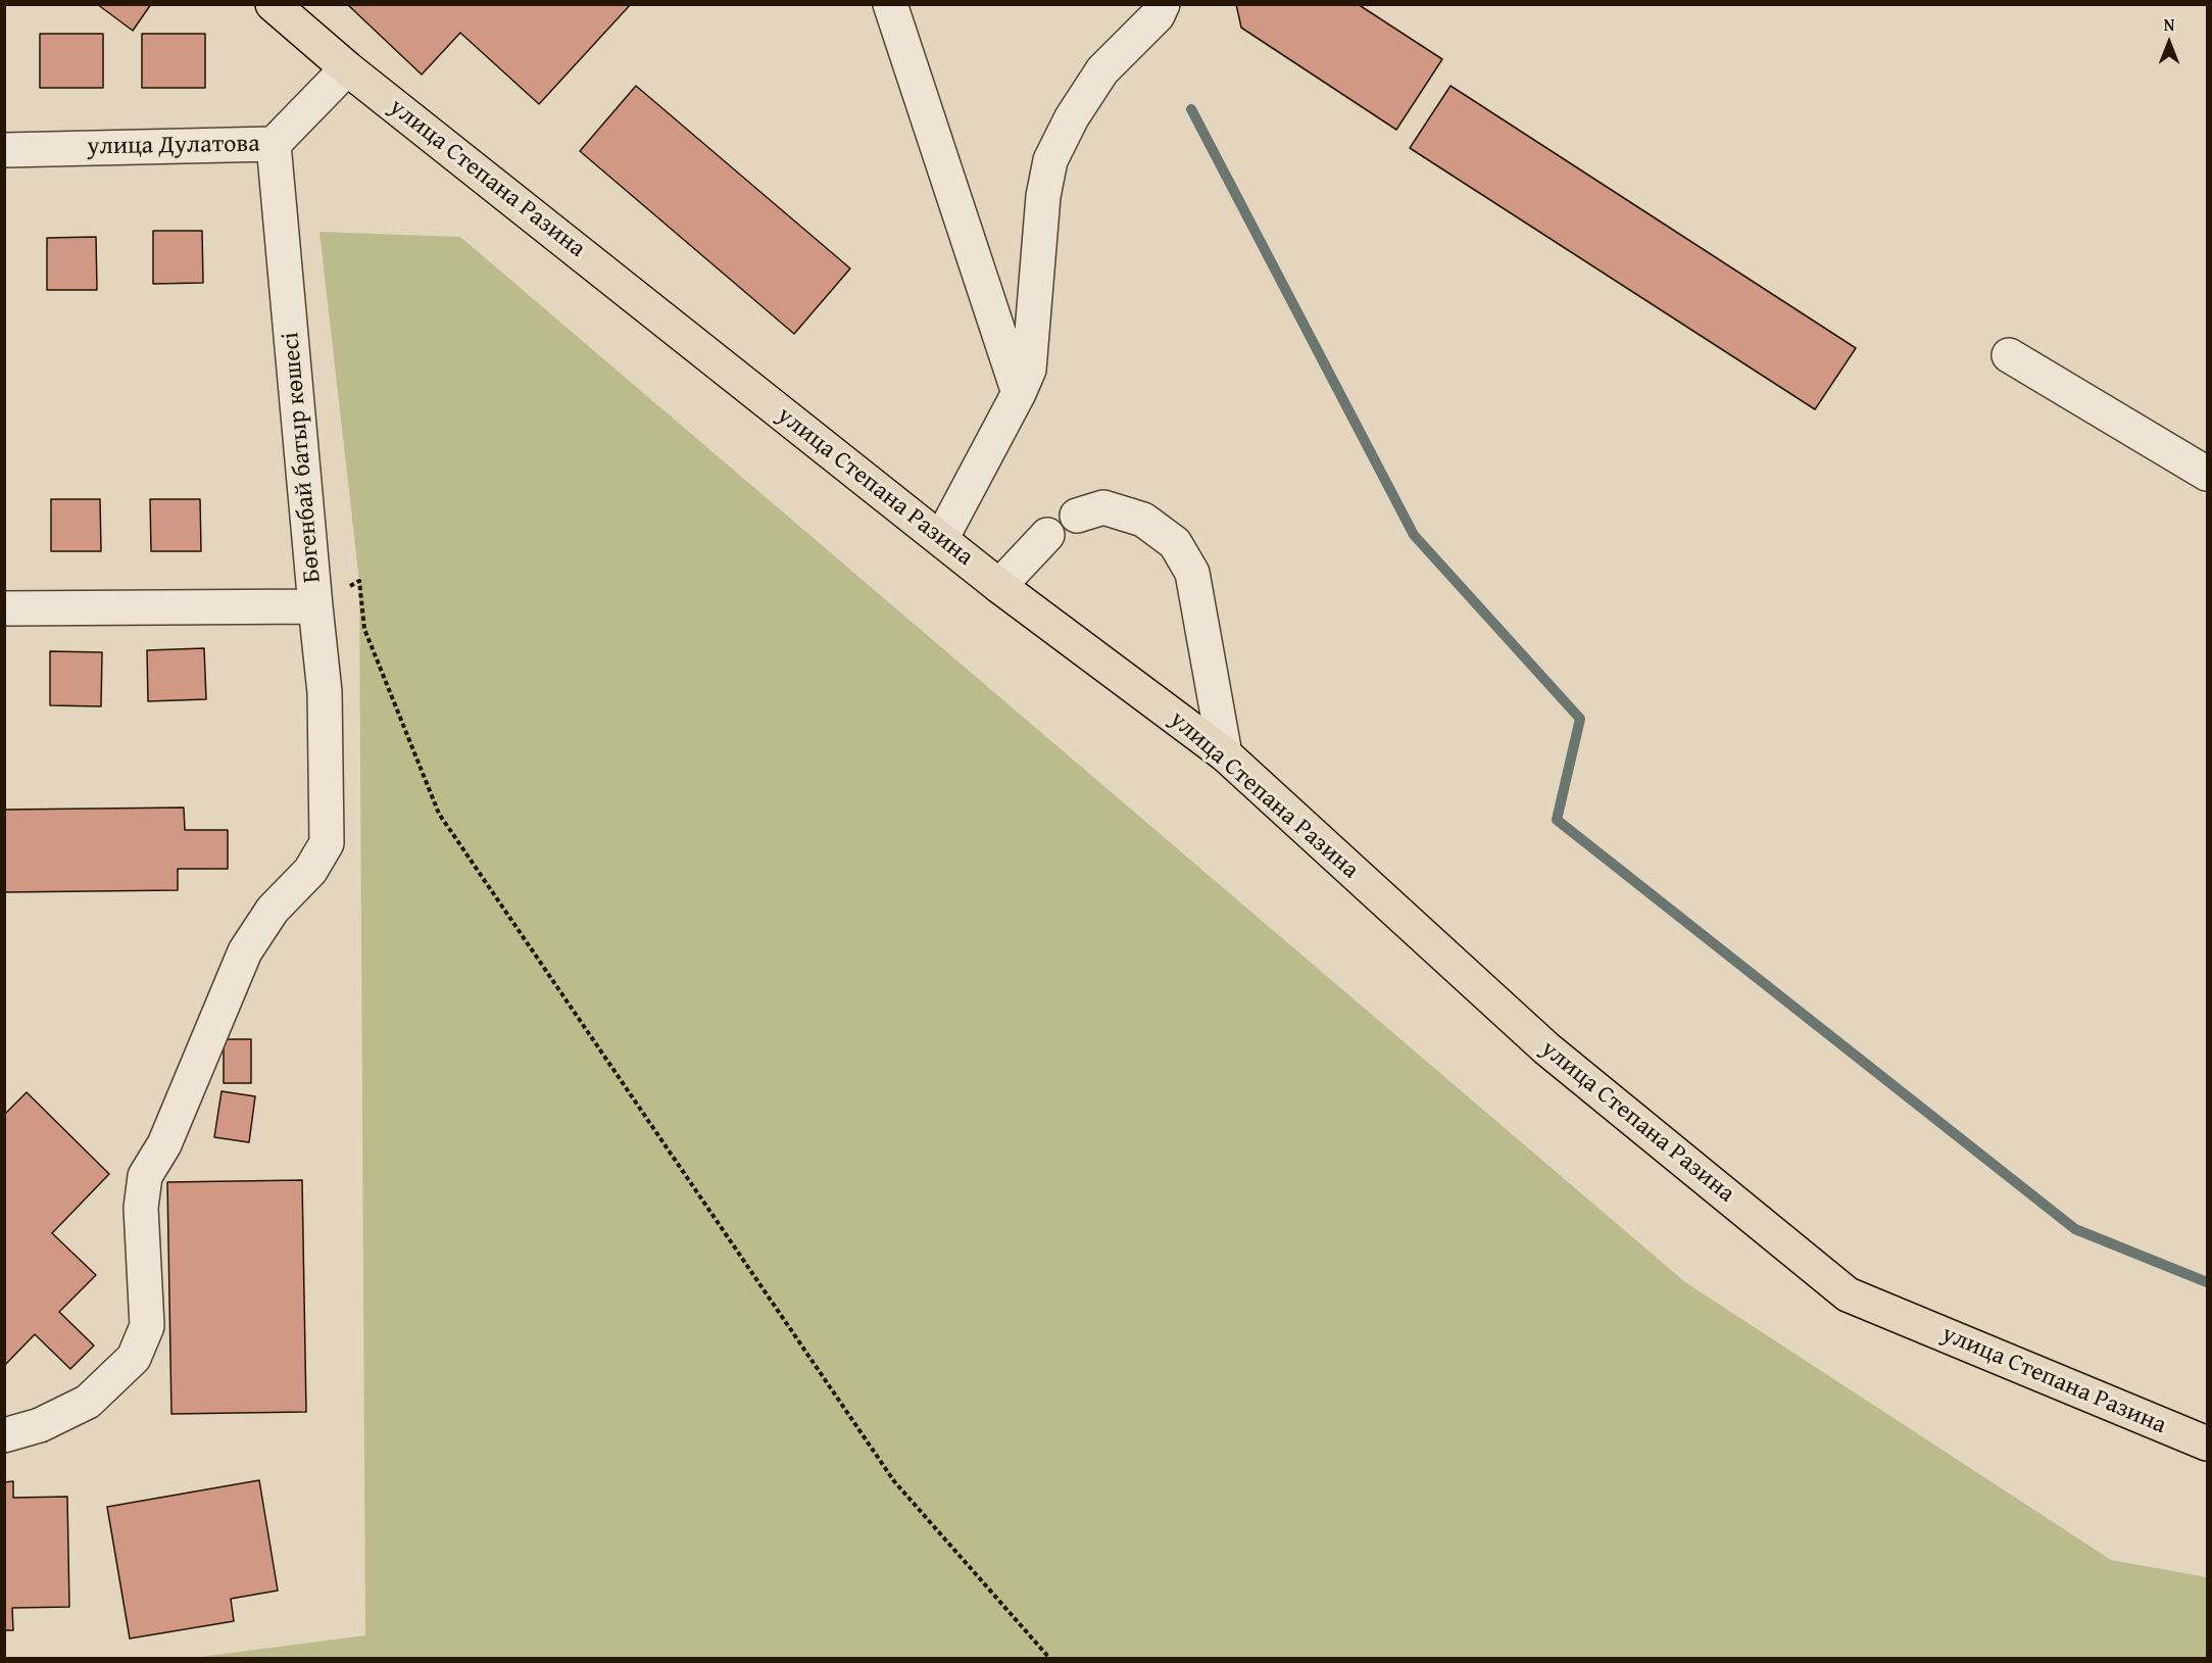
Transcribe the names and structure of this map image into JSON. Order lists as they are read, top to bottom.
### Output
{
  "streets": {
    "main road": ["улица Степана Разина"],
    "street": ["улица Дулатова", "Бөгенбай батыр көшесі"]
  },
  "crossings": [
    ["улица Дулатова", "улица Степана Разина"],
    ["улица Дулатова", "Бөгенбай батыр көшесі"]
  ],
  "north": "top"
}
